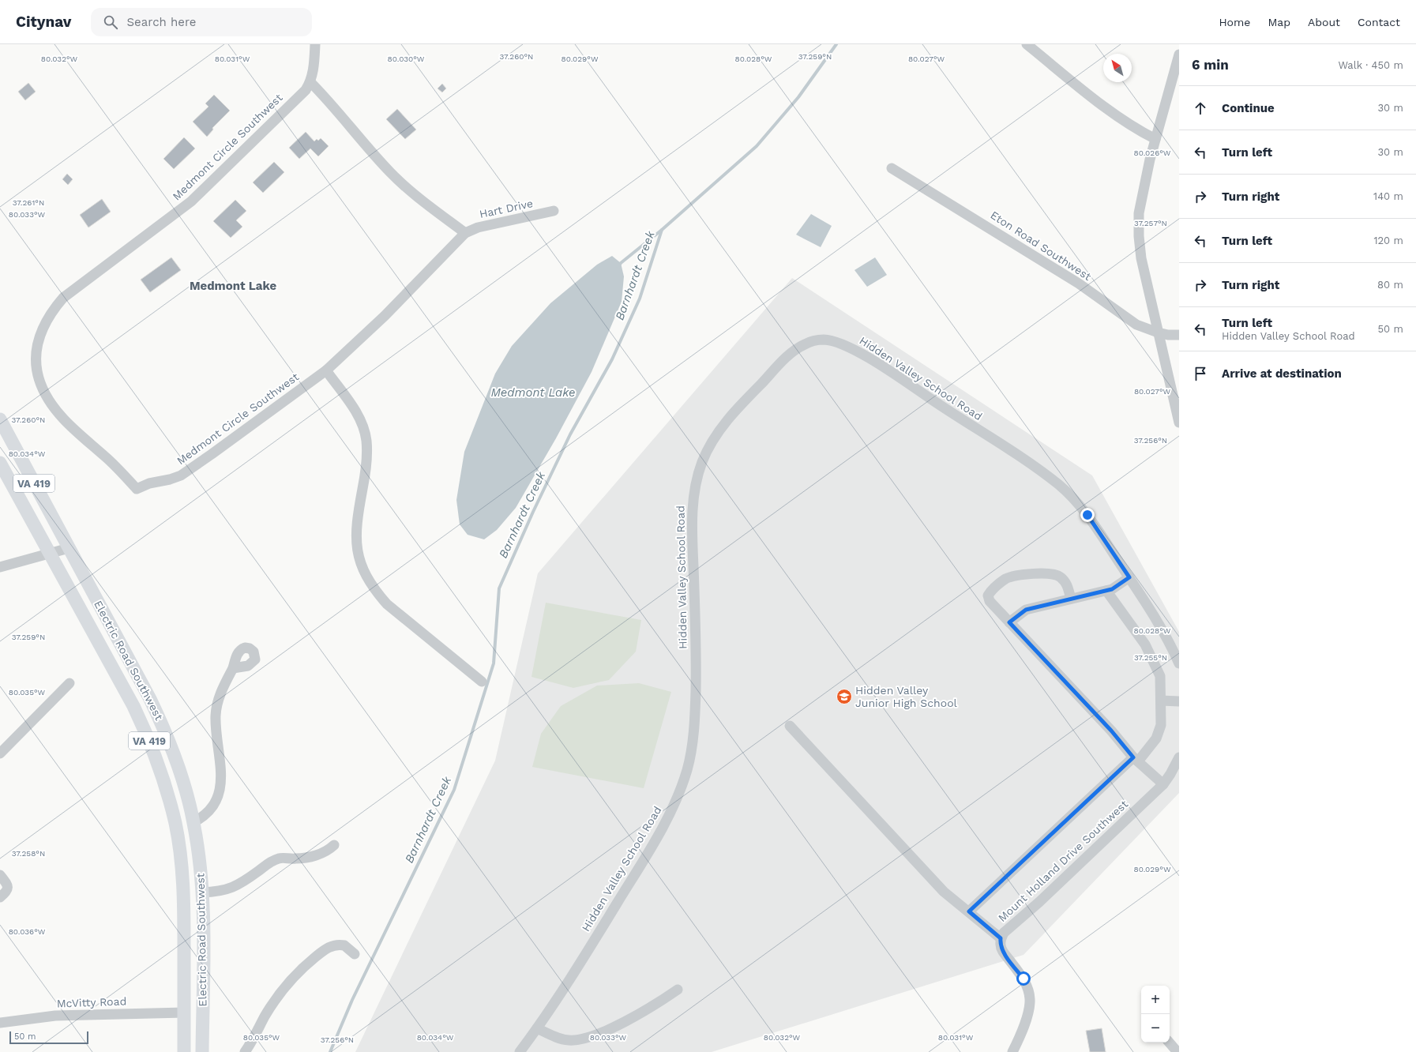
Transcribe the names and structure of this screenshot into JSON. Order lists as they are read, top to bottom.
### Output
{
  "streets": {
    "main road": ["VA 419", "Electric Road Southwest"],
    "street": [
      "Medmont Circle Southwest",
      "Hart Drive",
      "Eton Road Southwest",
      "Hidden Valley School Road",
      "Mount Holland Drive Southwest",
      "McVitty Road"
    ]
  },
  "crossings": [
    ["Medmont Circle Southwest", "Hart Drive"],
    ["Electric Road Southwest", "McVitty Road"]
  ],
  "districts": ["Medmont Lake"],
  "water": ["Barnhardt Creek", "Medmont Lake"],
  "places": {
    "school or university": ["Hidden Valley Junior High School"]
  },
  "scale_bar": "50 m",
  "north": "top left",
  "page": {
    "header": "Citynav",
    "search": "Search here",
    "nav": [
      "Home",
      "Map",
      "About",
      "Contact"
    ],
    "heading": ["6 min", "Walk · 450 m"],
    "list": [
      ["Continue", "30 m"],
      ["Turn left", "30 m"],
      ["Turn right", "140 m"],
      ["Turn left", "120 m"],
      ["Turn right", "80 m"],
      ["Turn left", "Hidden Valley School Road", "50 m"],
      "Arrive at destination"
    ],
    "map_buttons": ["+", "−"],
    "scale": "50 m"
  },
  "coordinates": [
    "37.260°N",
    "37.259°N",
    "80.032°W",
    "80.031°W",
    "80.030°W",
    "80.029°W",
    "80.028°W",
    "80.027°W",
    "80.026°W",
    "37.261°N",
    "80.033°W",
    "37.257°N",
    "37.256°N",
    "80.034°W",
    "37.255°N",
    "80.035°W",
    "37.258°N",
    "80.036°W"
  ]
}
